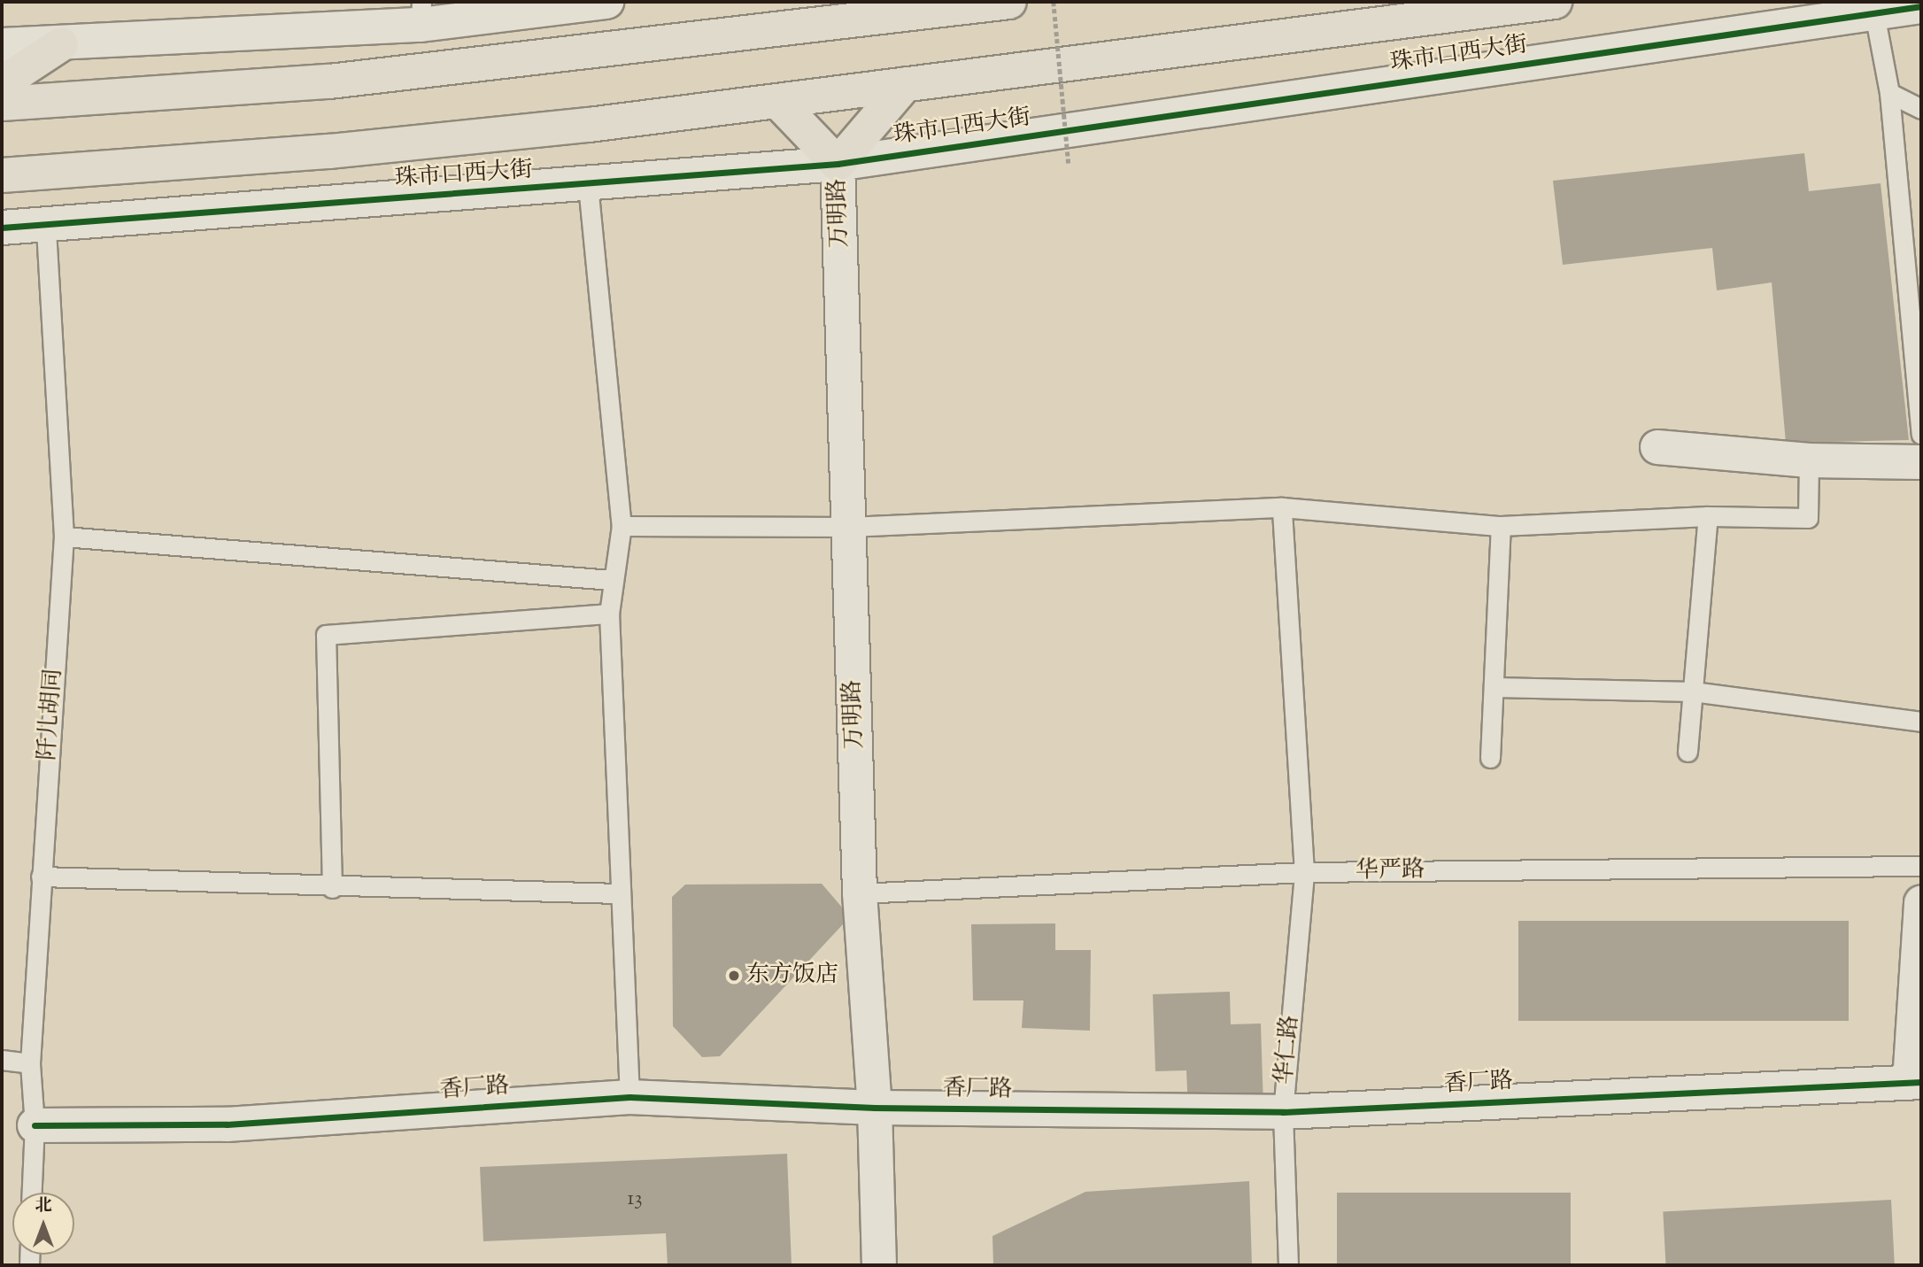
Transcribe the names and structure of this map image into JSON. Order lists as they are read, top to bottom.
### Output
{
  "streets": {
    "main road": ["珠市口西大街"],
    "street": ["万明路", "香厂路"],
    "lane": ["阡儿胡同", "华严路", "华仁路"]
  },
  "crossings": [
    ["珠市口西大街", "万明路"],
    ["珠市口西大街", "阡儿胡同"],
    ["万明路", "华严路"],
    ["万明路", "香厂路"],
    ["阡儿胡同", "香厂路"],
    ["华严路", "华仁路"],
    ["华仁路", "香厂路"]
  ],
  "places": ["东方饭店"],
  "house_numbers": ["13"],
  "north": "top"
}
